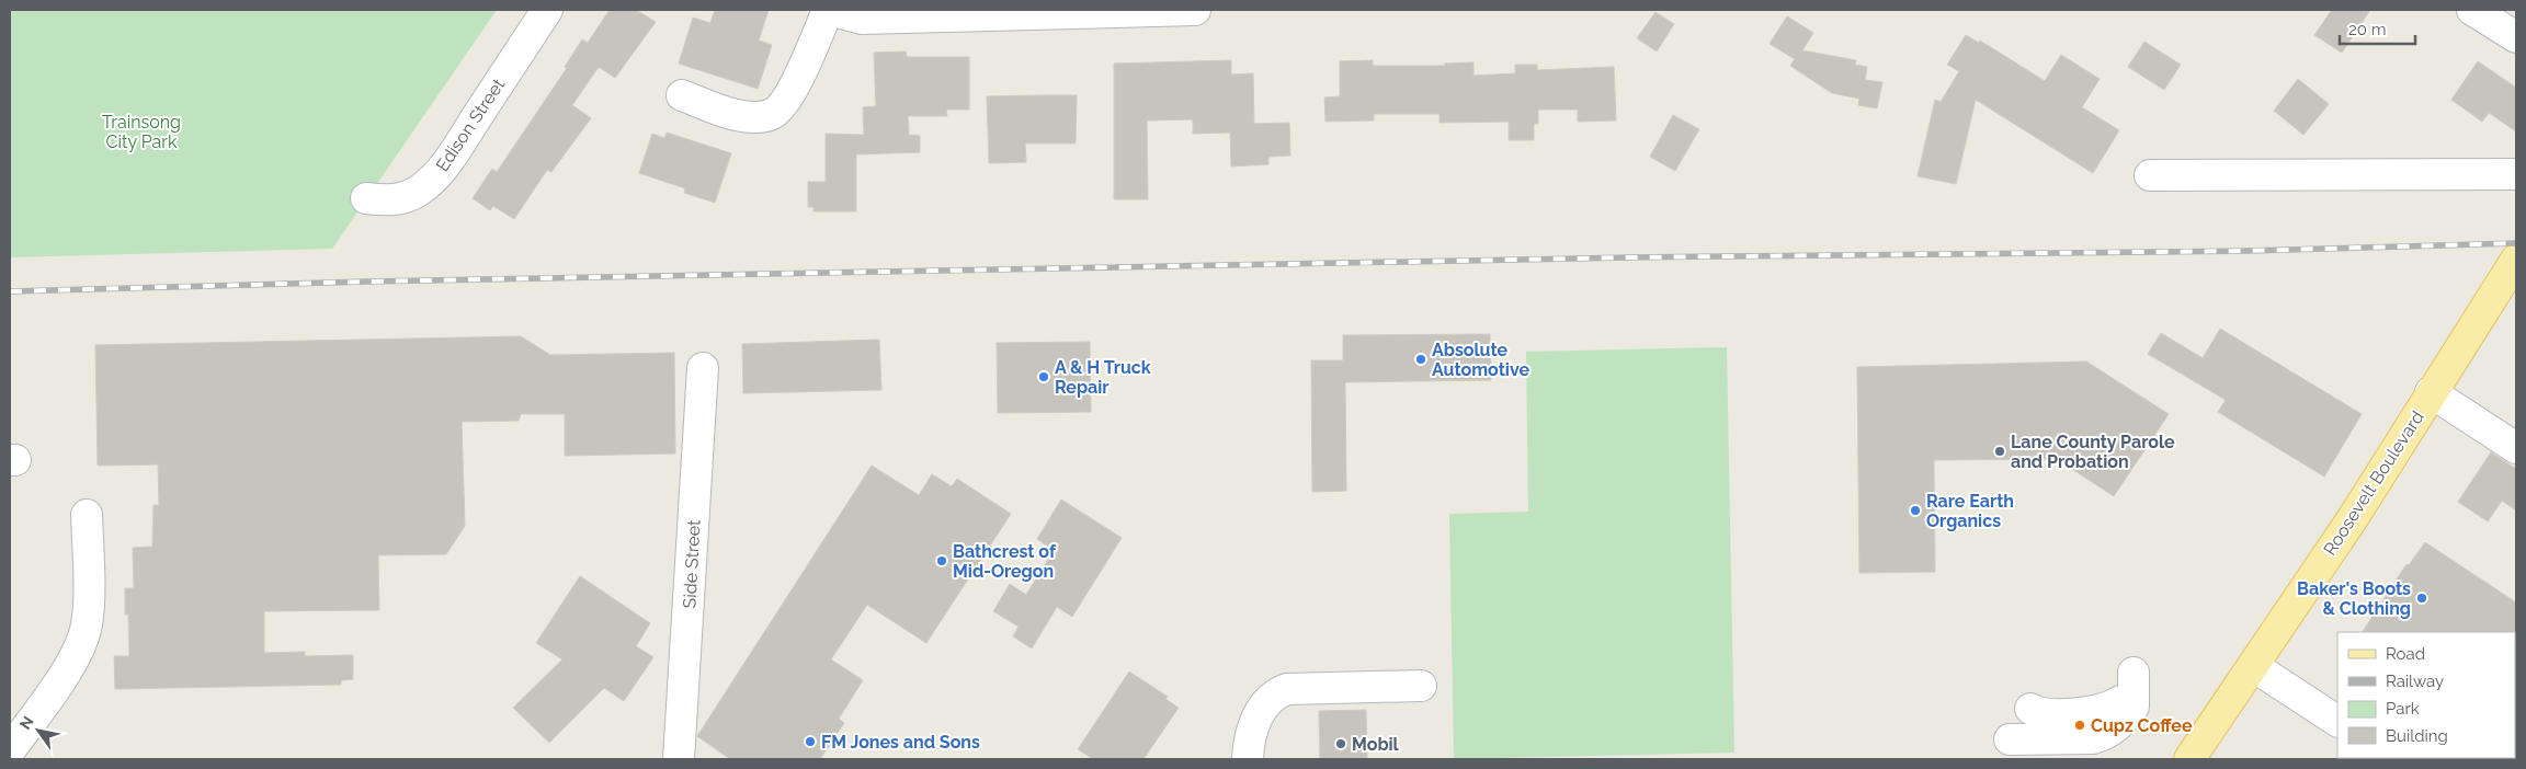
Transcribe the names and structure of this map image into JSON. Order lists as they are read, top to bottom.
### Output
{
  "streets": {
    "main road": ["Roosevelt Boulevard"],
    "street": ["Edison Street", "Side Street"]
  },
  "parks": ["Trainsong City Park"],
  "places": [
    "Absolute Automotive",
    "A & H Truck Repair",
    "Lane County Parole and Probation",
    "Rare Earth Organics",
    "Bathcrest of Mid-Oregon",
    "Baker's Boots & Clothing",
    "Cupz Coffee",
    "FM Jones and Sons",
    "Mobil"
  ],
  "legend": [
    "Road",
    "Railway",
    "Park",
    "Building"
  ],
  "scale_bar": "20 m",
  "north": "top left"
}
